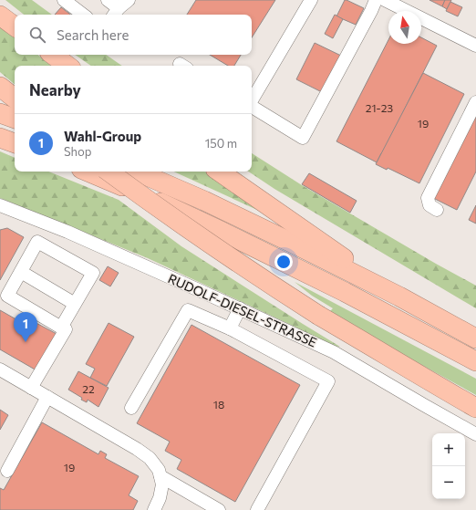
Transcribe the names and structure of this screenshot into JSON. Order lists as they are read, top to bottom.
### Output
{
  "streets": {
    "street": ["RUDOLF-DIESEL-STRASSE"]
  },
  "house_numbers": [
    "21-23",
    "19",
    "22",
    "18",
    "19"
  ],
  "north": "top",
  "page": {
    "search": "Search here",
    "heading": "Nearby",
    "list": [
      {
        "mark": "1",
        "name": "Wahl-Group",
        "note": "Shop",
        "value": "150 m"
      }
    ],
    "pins": "1",
    "map_buttons": ["+", "−"]
  }
}
